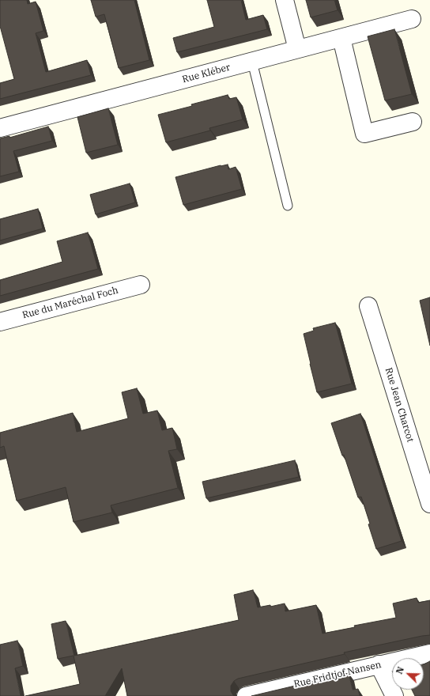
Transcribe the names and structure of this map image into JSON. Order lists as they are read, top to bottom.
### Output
{
  "streets": {
    "street": [
      "Rue Kléber",
      "Rue du Maréchal Foch",
      "Rue Jean Charcot",
      "Rue Fridtjof Nansen"
    ]
  },
  "north": "top left"
}
